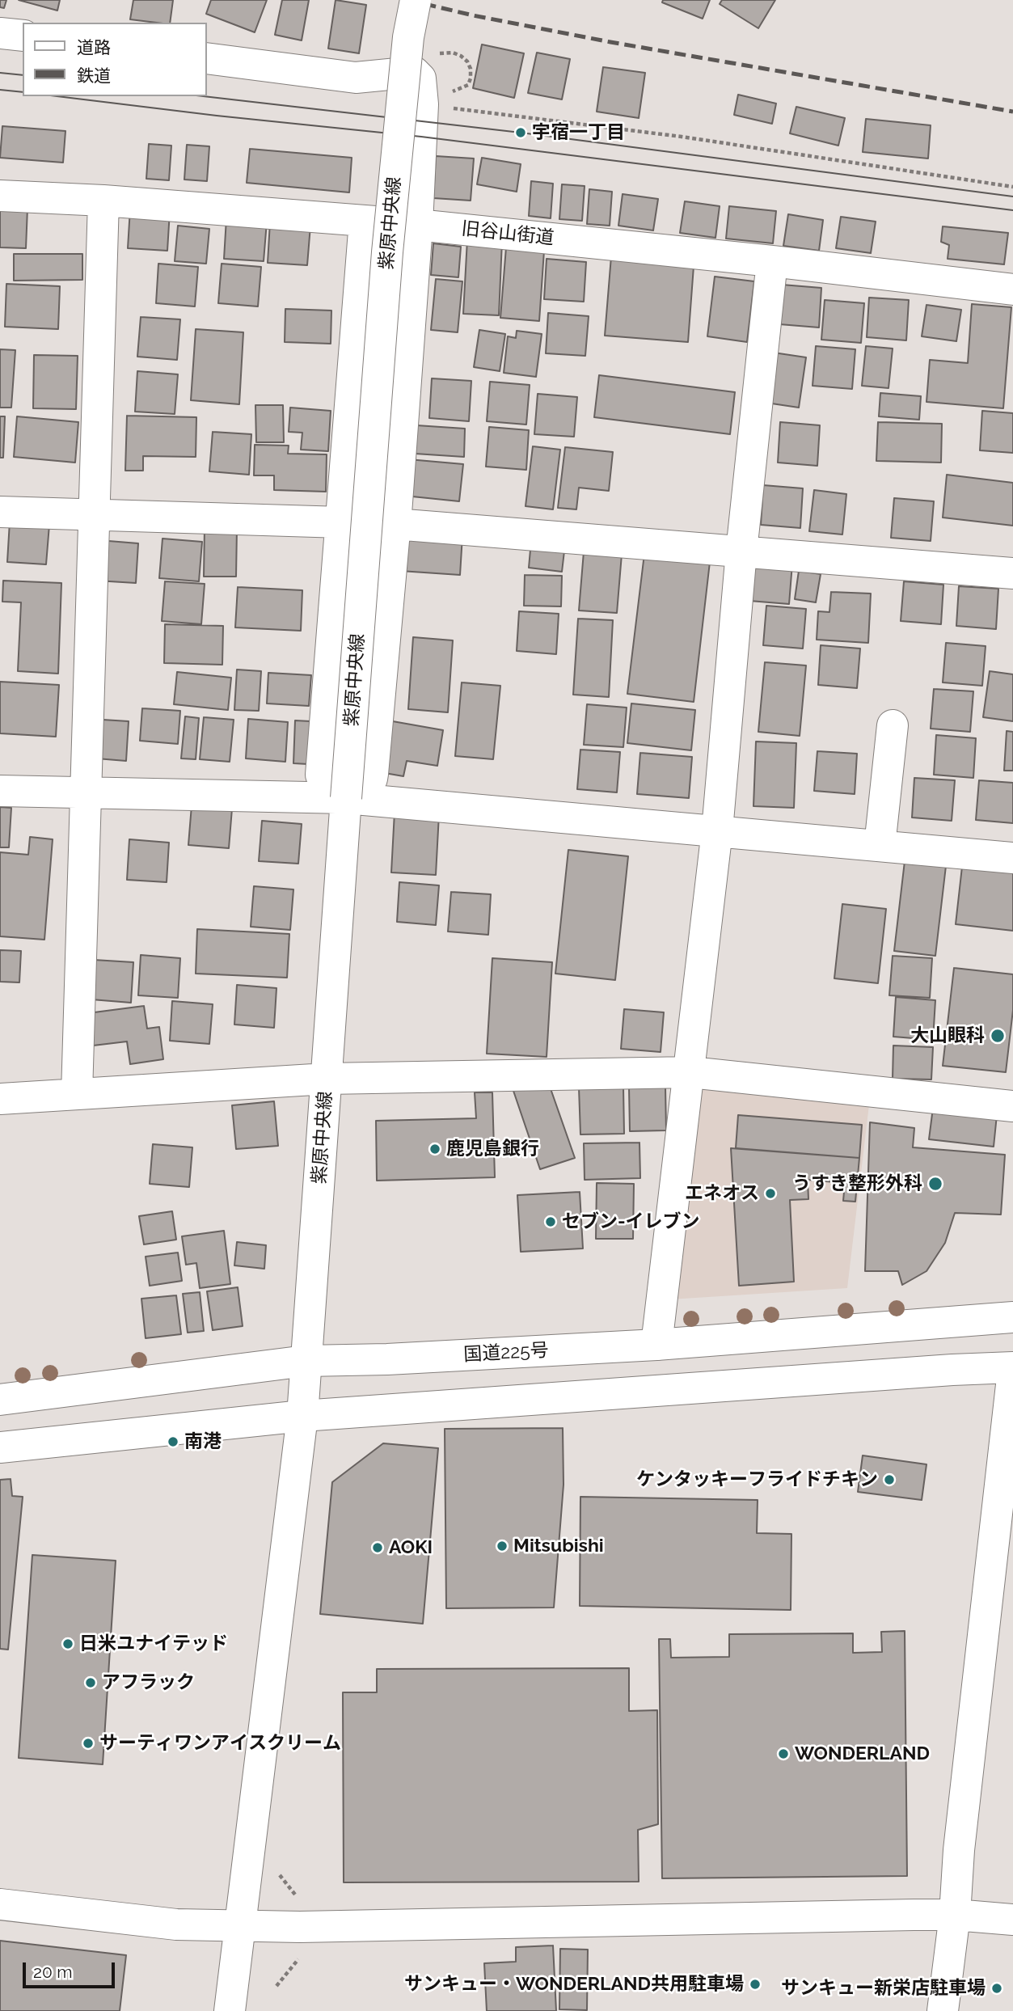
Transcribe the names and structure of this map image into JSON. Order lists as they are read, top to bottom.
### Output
{
  "streets": {
    "main road": ["紫原中央線", "旧谷山街道", "国道225号"]
  },
  "crossings": [
    ["紫原中央線", "国道225号"]
  ],
  "places": [
    "宇宿一丁目",
    "大山眼科",
    "鹿児島銀行",
    "うすき整形外科",
    "エネオス",
    "セブン-イレブン",
    "南港",
    "ケンタッキーフライドチキン",
    "Mitsubishi",
    "AOKI",
    "日米ユナイテッド",
    "アフラック",
    "サーティワンアイスクリーム",
    "WONDERLAND",
    "サンキュー・WONDERLAND共用駐車場",
    "サンキュー新栄店駐車場"
  ],
  "legend": ["道路", "鉄道"],
  "scale_bar": "20 m"
}
